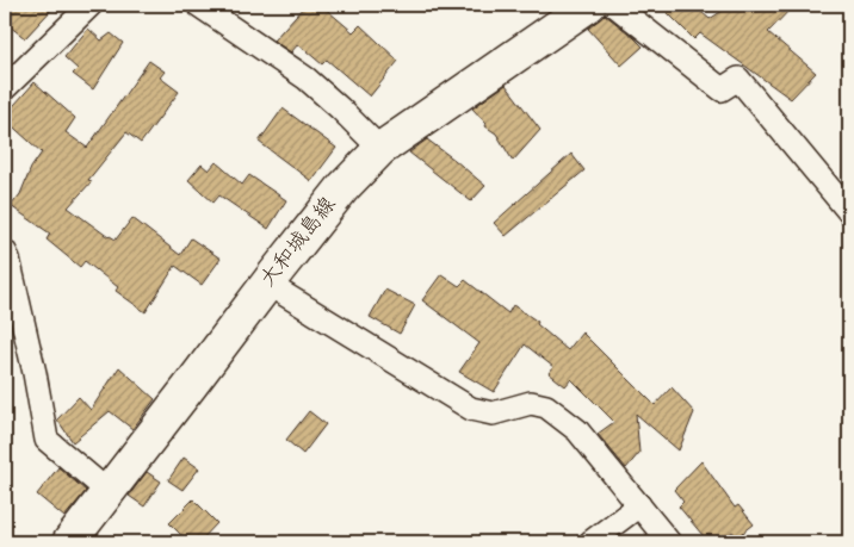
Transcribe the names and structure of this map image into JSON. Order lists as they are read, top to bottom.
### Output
{
  "streets": {
    "main road": ["大和城島線"]
  }
}
